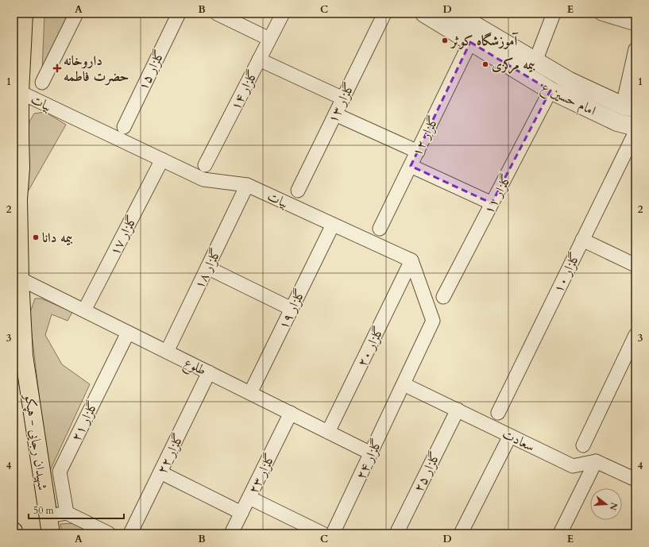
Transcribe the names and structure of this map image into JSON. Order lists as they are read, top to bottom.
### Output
{
  "streets": {
    "main road": ["شهیدان رجایی - هپکو"],
    "street": [
      "گلزار ۱۵",
      "گلزار ۱۴",
      "امام حسین ع",
      "بیات",
      "گلزار ۱۳",
      "گلزار ۱۲",
      "گلزار ۱۱",
      "گلزار ۱۷",
      "گلزار ۱۸",
      "گلزار ۱۰",
      "گلزار ۱۹",
      "گلزار ۲۰",
      "طلوع",
      "گلزار ۲۱",
      "سعادت",
      "گلزار ۲۲",
      "گلزار ۲۴",
      "گلزار ۲۵",
      "گلزار ۲۳"
    ]
  },
  "crossings": [
    ["امام حسین ع", "گلزار ۱۲"],
    ["امام حسین ع", "گلزار ۱۱"],
    ["بیات", "گلزار ۱۷"],
    ["بیات", "گلزار ۱۸"],
    ["بیات", "گلزار ۱۹"],
    ["بیات", "گلزار ۲۰"],
    ["بیات", "شهیدان رجایی - هپکو"],
    ["گلزار ۱۷", "طلوع"],
    ["گلزار ۱۸", "طلوع"],
    ["گلزار ۱۹", "طلوع"],
    ["گلزار ۲۰", "طلوع"],
    ["طلوع", "گلزار ۲۱"],
    ["طلوع", "شهیدان رجایی - هپکو"],
    ["طلوع", "گلزار ۲۲"],
    ["طلوع", "گلزار ۲۴"],
    ["طلوع", "گلزار ۲۳"],
    ["سعادت", "گلزار ۲۴"],
    ["سعادت", "گلزار ۲۵"]
  ],
  "places": {
    "other": ["آموزشگاه کوثر", "بیمه مرکزی", "بیمه دانا"],
    "health": ["داروخانه حضرت فاطمه"]
  },
  "scale_bar": "50 m",
  "north": "right",
  "grid": {
    "columns": [
      "A",
      "B",
      "C",
      "D",
      "E"
    ],
    "rows": [
      "1",
      "2",
      "3",
      "4"
    ]
  }
}
